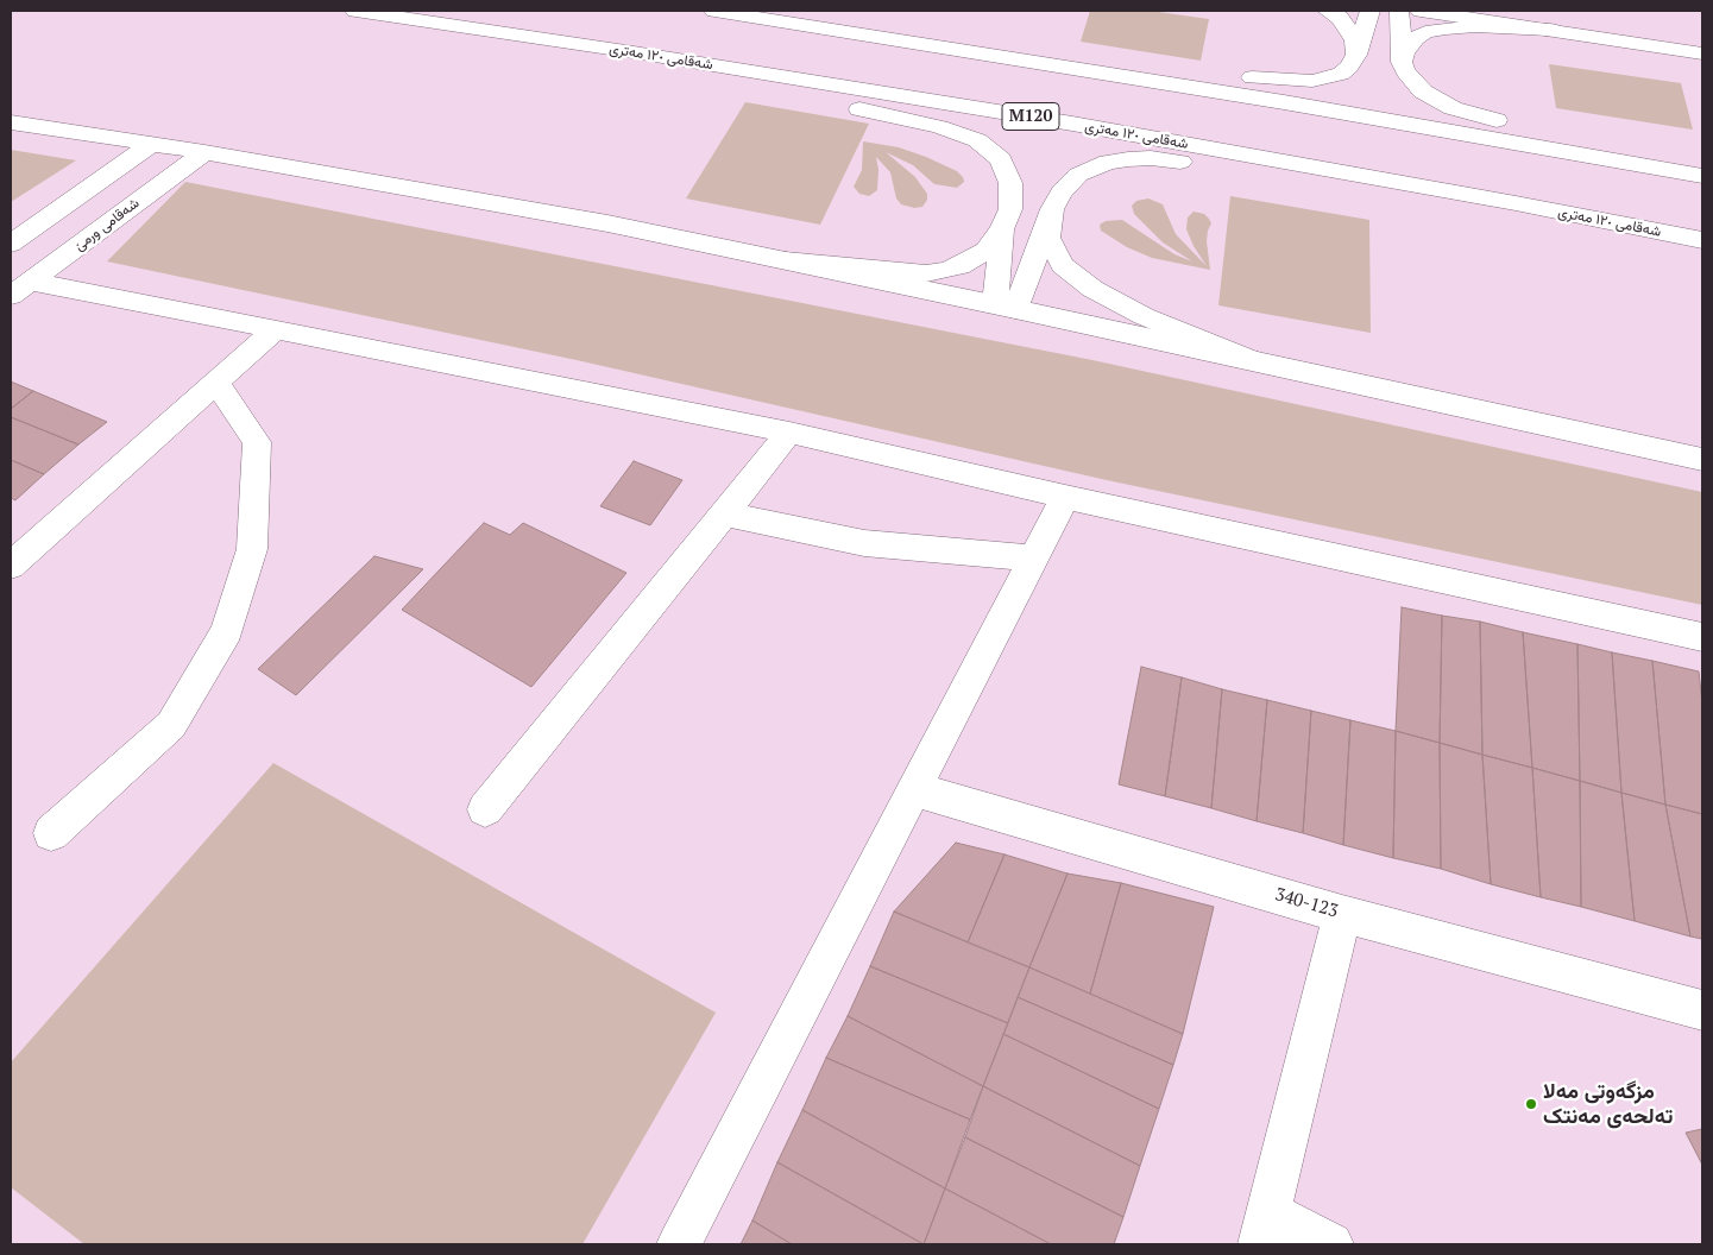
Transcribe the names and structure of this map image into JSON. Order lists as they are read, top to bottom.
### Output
{
  "streets": {
    "main road": [
      "شەقامی ١٢٠ مەتری",
      "M120",
      "شەقامی ورمێ",
      "340-123"
    ]
  },
  "places": ["مزگەوتی مەلا تەلحەی مەنتک"]
}
